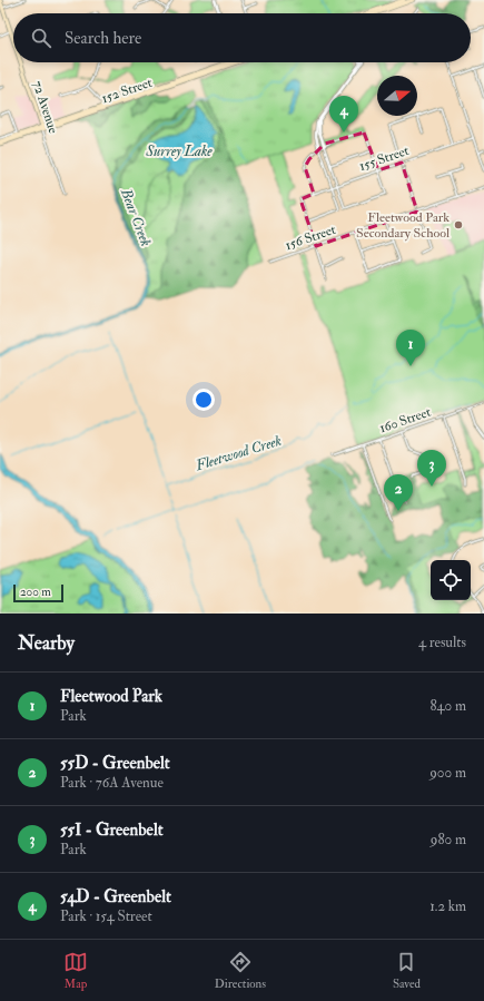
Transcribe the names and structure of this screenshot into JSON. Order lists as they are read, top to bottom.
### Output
{
  "streets": {
    "main road": ["152 Street", "72 Avenue"],
    "street": ["155 Street", "156 Street", "160 Street"]
  },
  "crossings": [
    ["152 Street", "72 Avenue"]
  ],
  "water": ["Surrey Lake", "Bear Creek", "Fleetwood Creek"],
  "places": ["Fleetwood Park Secondary School"],
  "scale_bar": "200 m",
  "north": "right",
  "page": {
    "search": "Search here",
    "pins": [
      "4",
      "1",
      "3",
      "2"
    ],
    "scale": "200 m",
    "heading": ["Nearby", "4 results"],
    "list": [
      {
        "mark": "1",
        "name": "Fleetwood Park",
        "note": "Park",
        "value": "840 m"
      },
      {
        "mark": "2",
        "name": "55D - Greenbelt",
        "note": "Park · 76A Avenue",
        "value": "900 m"
      },
      {
        "mark": "3",
        "name": "55I - Greenbelt",
        "note": "Park",
        "value": "980 m"
      },
      {
        "mark": "4",
        "name": "54D - Greenbelt",
        "note": "Park · 154 Street",
        "value": "1.2 km"
      }
    ],
    "nav": ["Map", "Directions", "Saved"]
  }
}
